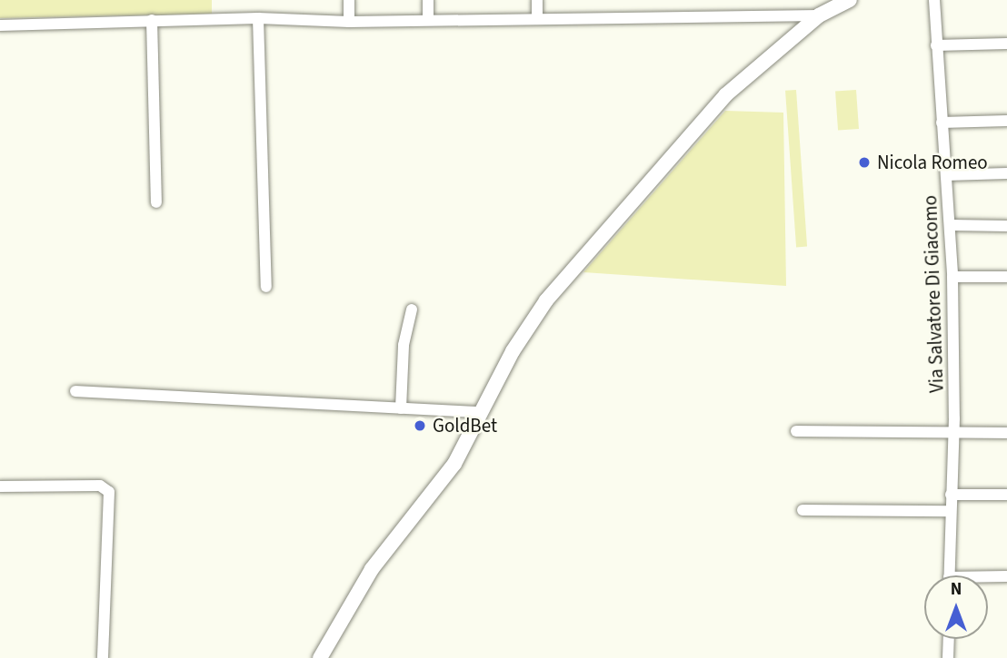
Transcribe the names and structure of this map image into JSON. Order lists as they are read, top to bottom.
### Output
{
  "streets": {
    "street": ["Via Salvatore Di Giacomo"]
  },
  "places": ["Nicola Romeo", "GoldBet"],
  "north": "top"
}
